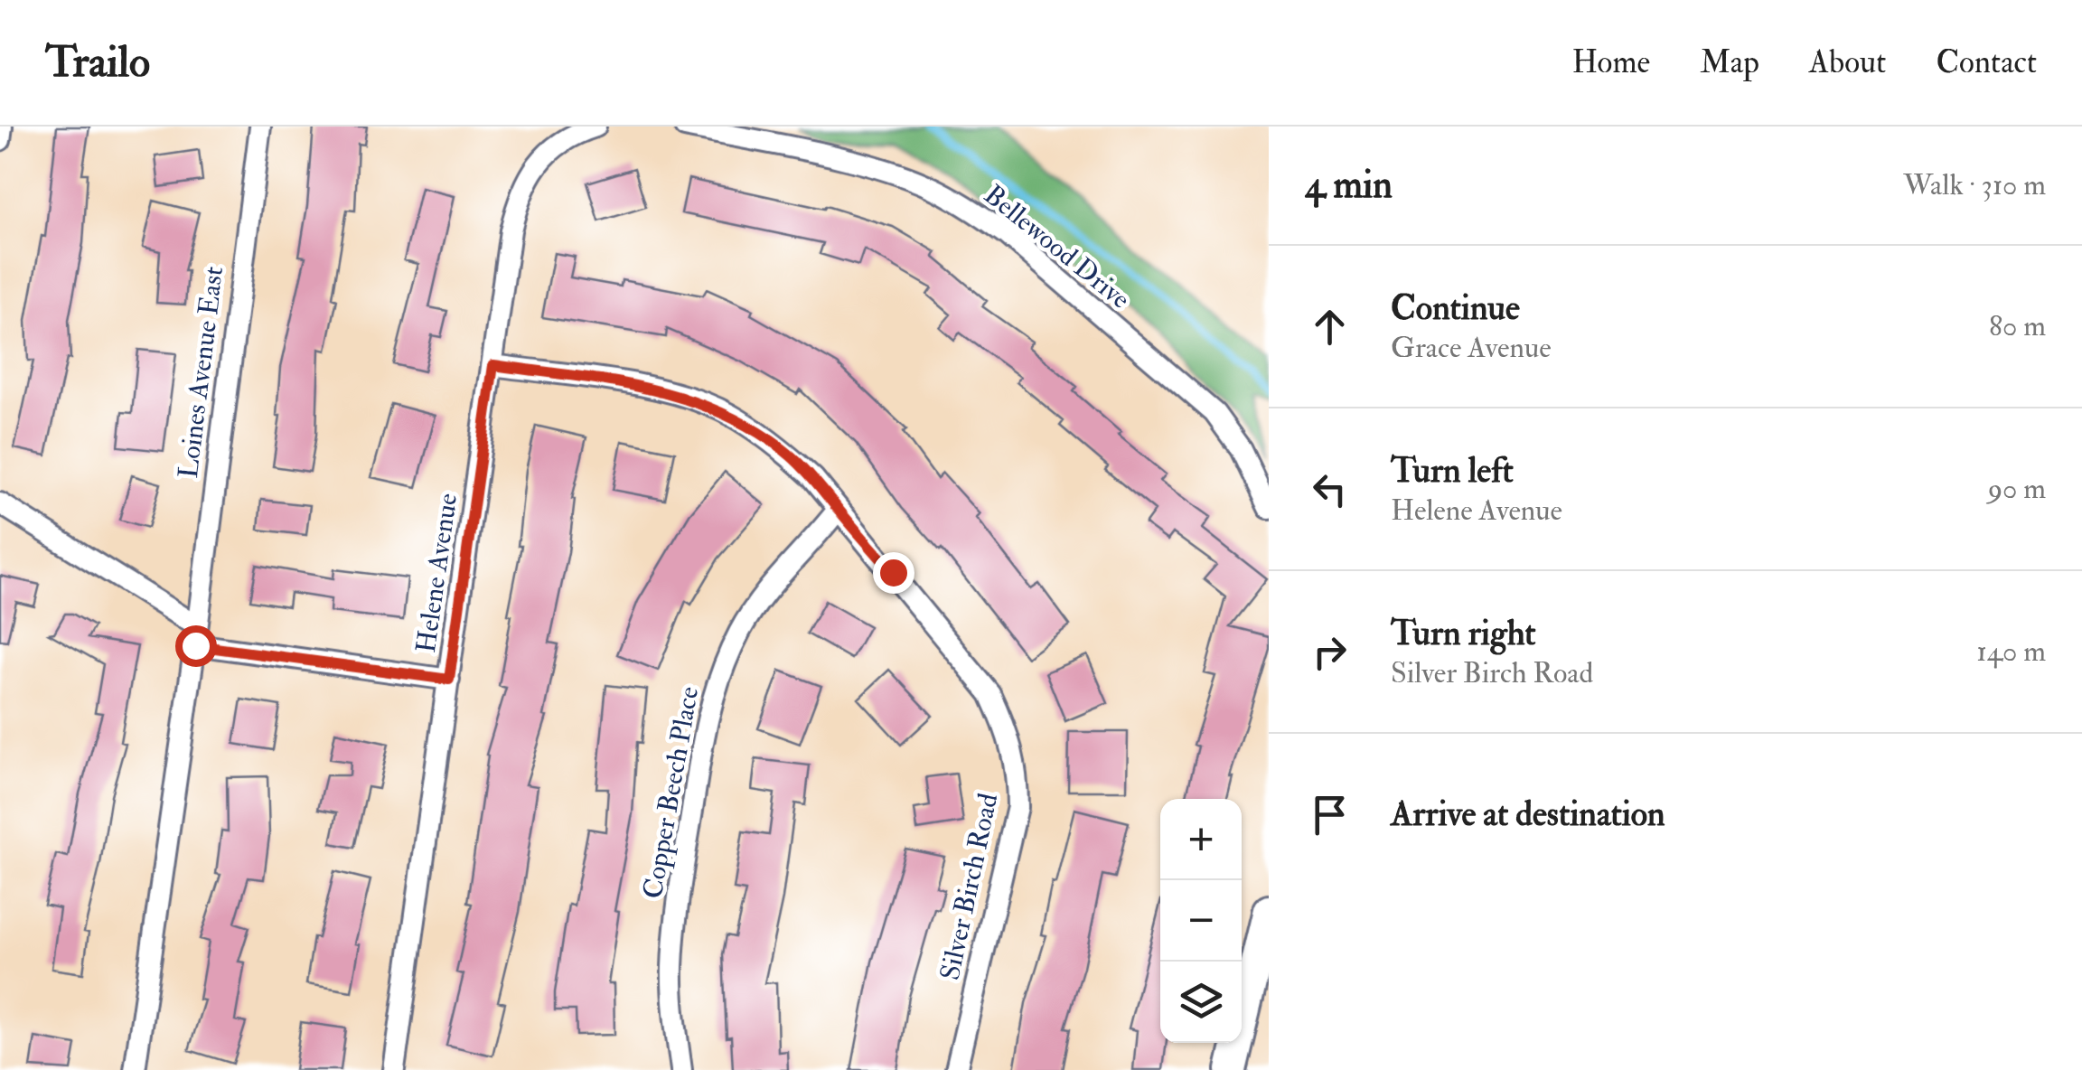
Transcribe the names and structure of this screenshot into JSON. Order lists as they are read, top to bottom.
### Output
{
  "streets": {
    "street": [
      "Bellewood Drive",
      "Loines Avenue East",
      "Helene Avenue",
      "Copper Beech Place",
      "Silver Birch Road"
    ]
  },
  "crossings": [
    ["Helene Avenue", "Silver Birch Road"],
    ["Copper Beech Place", "Silver Birch Road"]
  ],
  "page": {
    "header": "Trailo",
    "nav": [
      "Home",
      "Map",
      "About",
      "Contact"
    ],
    "heading": ["4 min", "Walk · 310 m"],
    "list": [
      ["Continue", "Grace Avenue", "80 m"],
      ["Turn left", "Helene Avenue", "90 m"],
      ["Turn right", "Silver Birch Road", "140 m"],
      "Arrive at destination"
    ],
    "map_buttons": ["+", "−"]
  }
}
